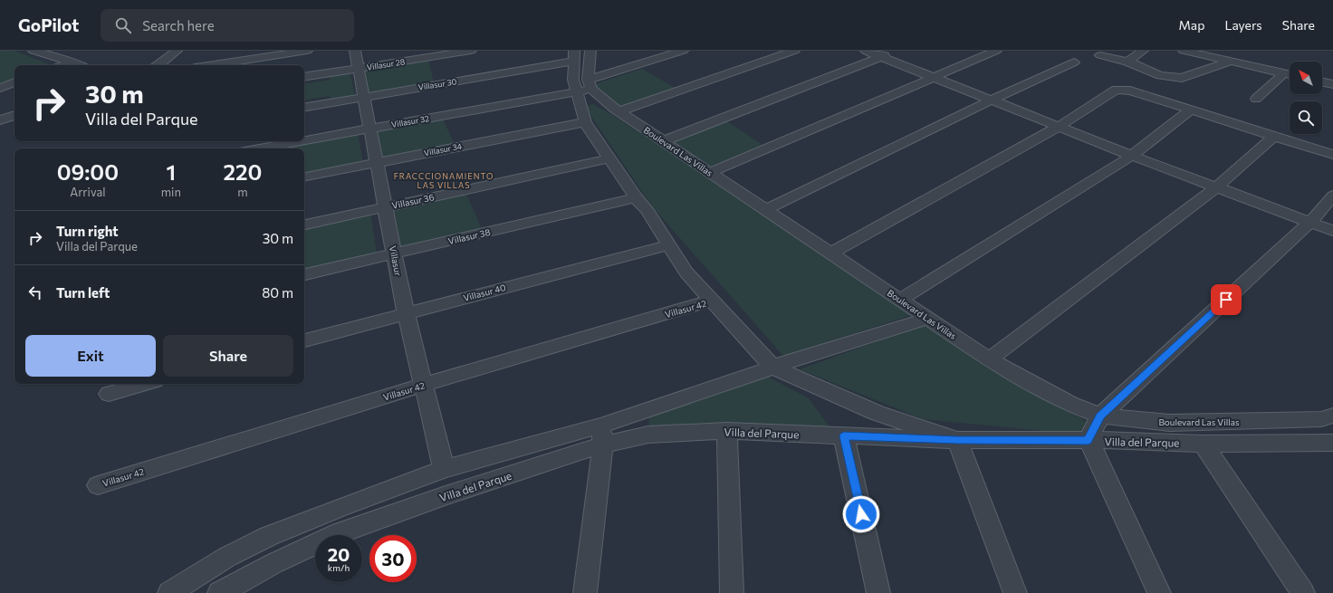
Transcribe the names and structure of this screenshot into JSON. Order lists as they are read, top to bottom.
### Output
{
  "streets": {
    "street": [
      "Villasur 28",
      "Villasur 30",
      "Villasur 32",
      "Villasur 34",
      "Boulevard Las Villas",
      "Villasur 36",
      "Villasur 38",
      "Villasur",
      "Villasur 40",
      "Villasur 42",
      "Villa del Parque"
    ]
  },
  "crossings": [
    ["Villasur 28", "Villasur"],
    ["Villasur 30", "Villasur"],
    ["Villasur 32", "Boulevard Las Villas"],
    ["Villasur 32", "Villasur"],
    ["Villasur 34", "Villasur"],
    ["Boulevard Las Villas", "Villa del Parque"],
    ["Villasur 36", "Villasur"],
    ["Villasur 38", "Villasur"],
    ["Villasur", "Villasur 40"],
    ["Villasur", "Villasur 42"],
    ["Villasur", "Villa del Parque"]
  ],
  "districts": ["FRACCCIONAMIENTO LAS VILLAS"],
  "north": "top left",
  "page": {
    "header": "GoPilot",
    "search": "Search here",
    "nav": ["Map", "Layers", "Share"],
    "turn": ["30 m", "Villa del Parque"],
    "eta": [
      "09:00",
      "Arrival",
      "1",
      "min",
      "220",
      "m"
    ],
    "list": [
      {
        "name": "Turn right",
        "note": "Villa del Parque",
        "value": "30 m"
      },
      {
        "name": "Turn left",
        "value": "80 m"
      }
    ],
    "buttons": ["Exit", "Share"],
    "speed": "20 km/h",
    "limit": "30"
  }
}
